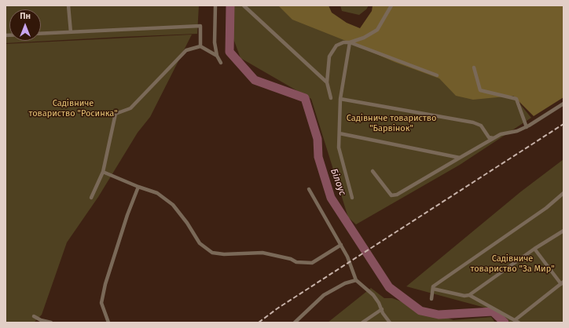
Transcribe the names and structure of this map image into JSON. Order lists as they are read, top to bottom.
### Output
{
  "water": ["Білоус"],
  "parks": ["Садівниче товариство \"Росинка\"", "Садівниче товариство \"Барвінок\"", "Садівниче товариство \"За Мир\""],
  "north": "top"
}
